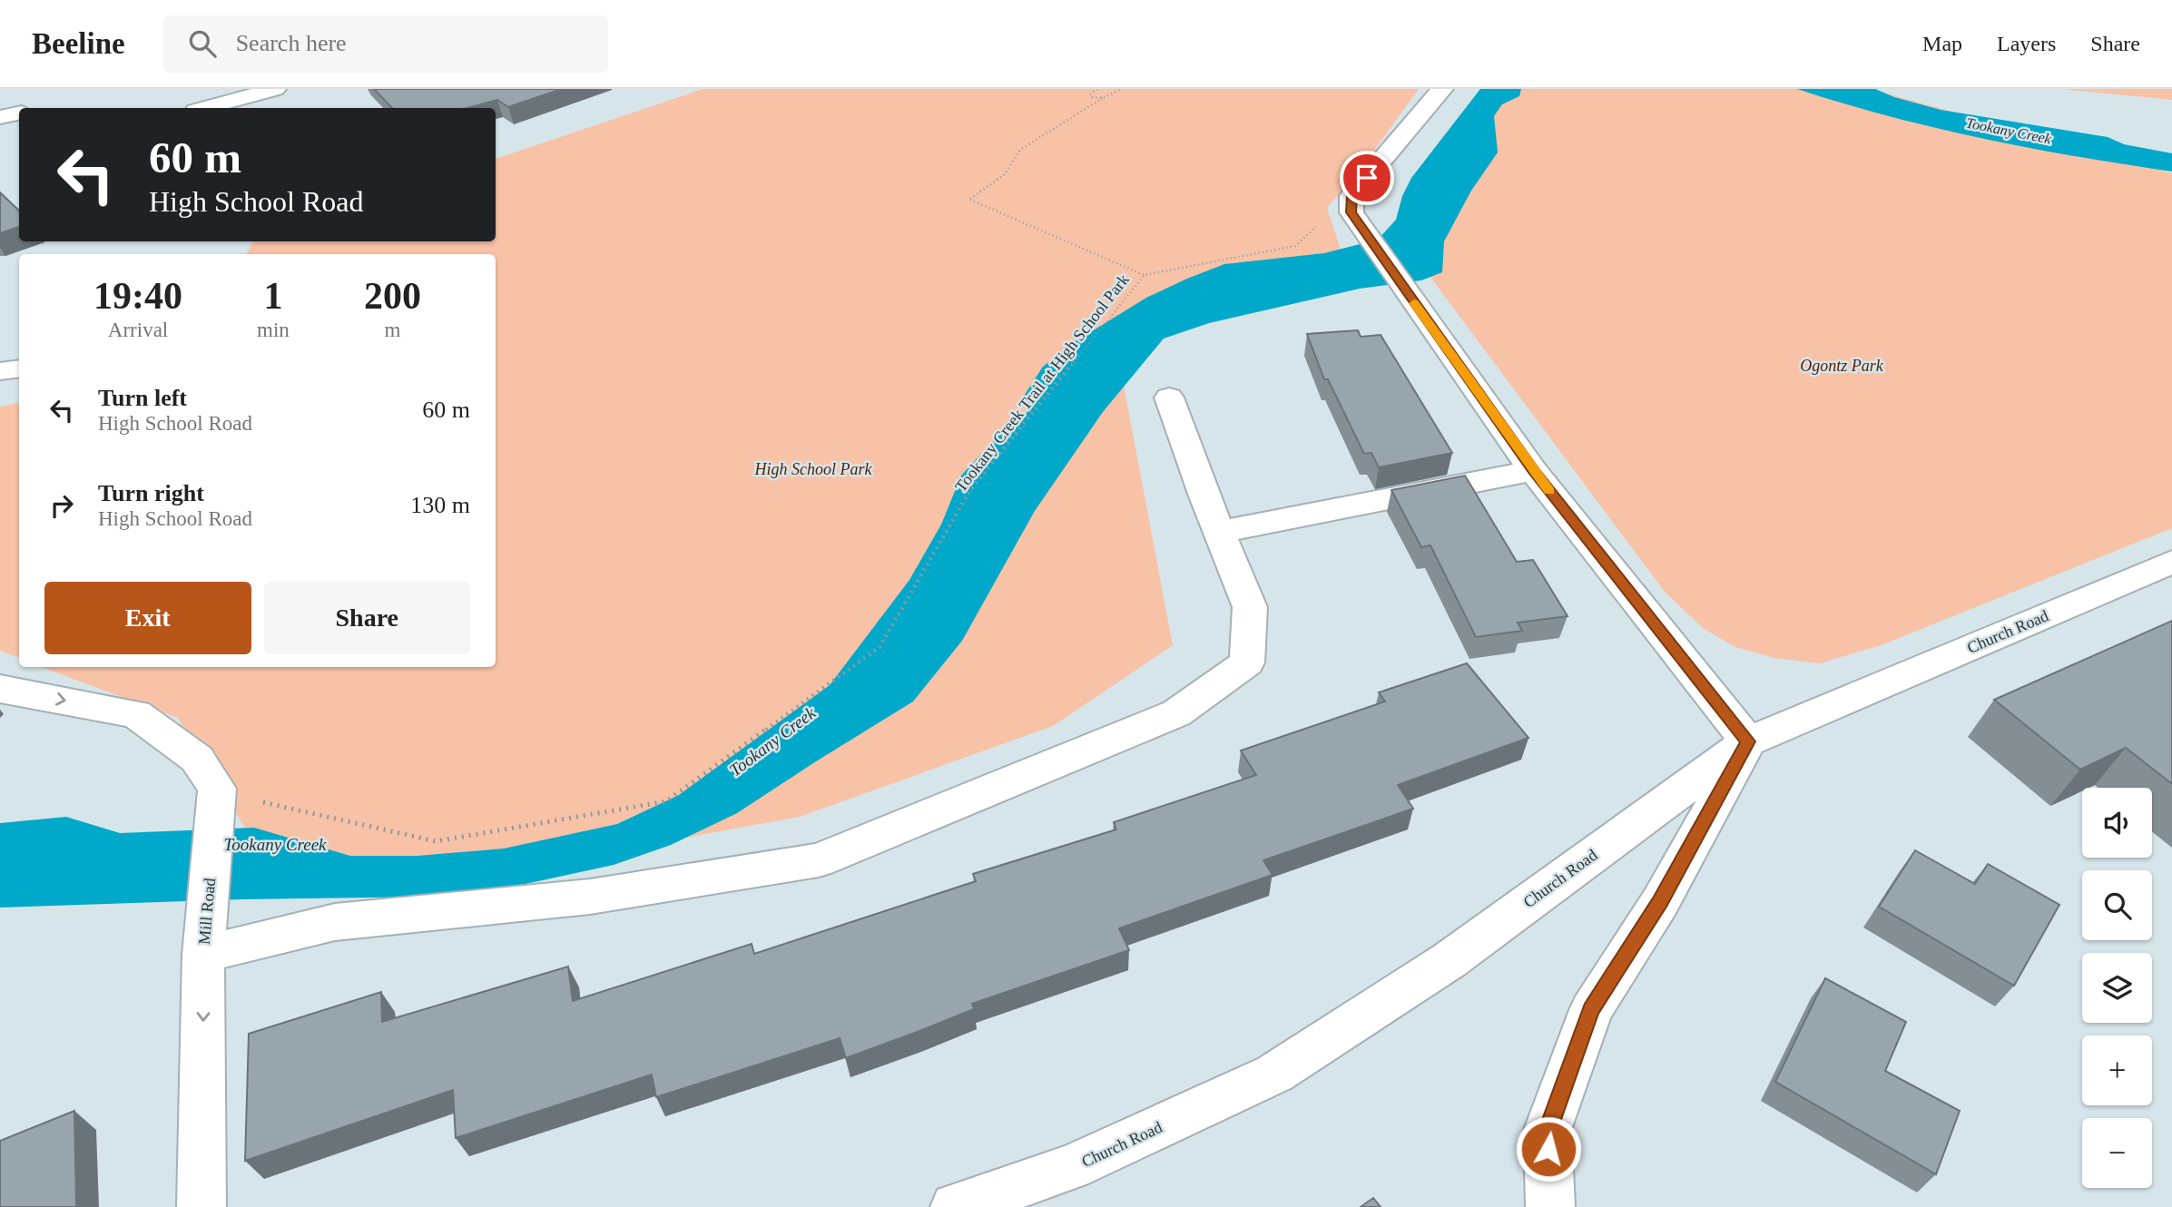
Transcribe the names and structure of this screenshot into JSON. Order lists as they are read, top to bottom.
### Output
{
  "streets": {
    "street": ["Church Road", "Mill Road"],
    "path": ["Tookany Creek Trail at High School Park"]
  },
  "one_way": ["Mill Road"],
  "water": ["Tookany Creek"],
  "parks": ["Ogontz Park", "High School Park"],
  "page": {
    "header": "Beeline",
    "search": "Search here",
    "nav": ["Map", "Layers", "Share"],
    "turn": ["60 m", "High School Road"],
    "eta": [
      "19:40",
      "Arrival",
      "1",
      "min",
      "200",
      "m"
    ],
    "list": [
      {
        "name": "Turn left",
        "note": "High School Road",
        "value": "60 m"
      },
      {
        "name": "Turn right",
        "note": "High School Road",
        "value": "130 m"
      }
    ],
    "buttons": ["Exit", "Share"],
    "map_buttons": ["+", "−"]
  }
}
